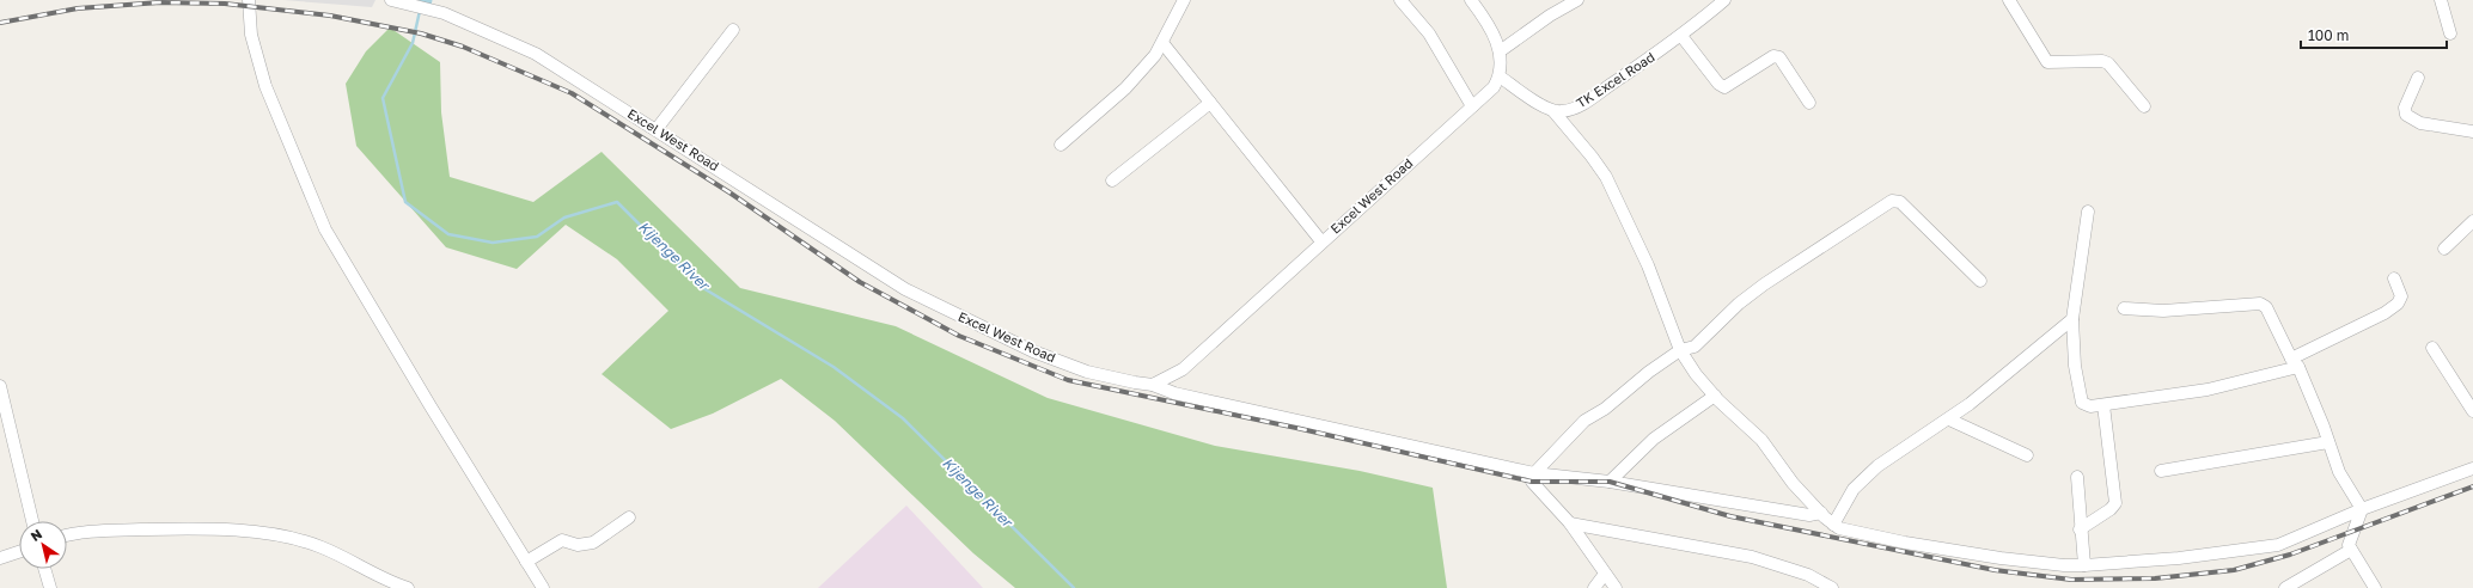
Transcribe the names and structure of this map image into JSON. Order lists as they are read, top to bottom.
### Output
{
  "streets": {
    "street": ["TK Excel Road", "Excel West Road"]
  },
  "water": ["Kijenge River"],
  "scale_bar": "100 m",
  "north": "top left"
}
